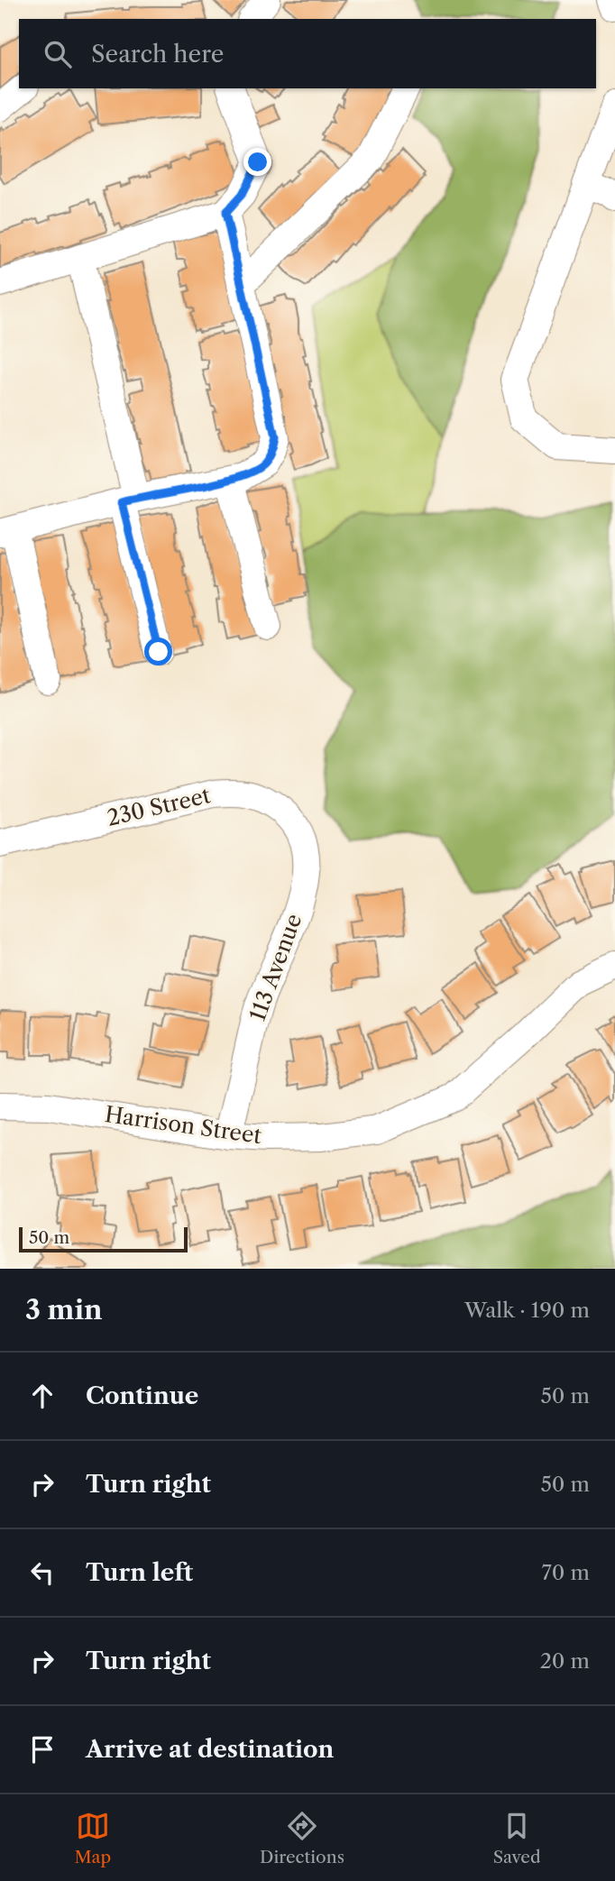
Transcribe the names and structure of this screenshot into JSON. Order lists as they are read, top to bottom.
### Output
{
  "streets": {
    "street": ["230 Street", "113 Avenue", "Harrison Street"]
  },
  "crossings": [
    ["230 Street", "113 Avenue"],
    ["113 Avenue", "Harrison Street"]
  ],
  "scale_bar": "50 m",
  "page": {
    "search": "Search here",
    "scale": "50 m",
    "heading": ["3 min", "Walk · 190 m"],
    "list": [
      ["Continue", "50 m"],
      ["Turn right", "50 m"],
      ["Turn left", "70 m"],
      ["Turn right", "20 m"],
      "Arrive at destination"
    ],
    "nav": ["Map", "Directions", "Saved"]
  }
}
